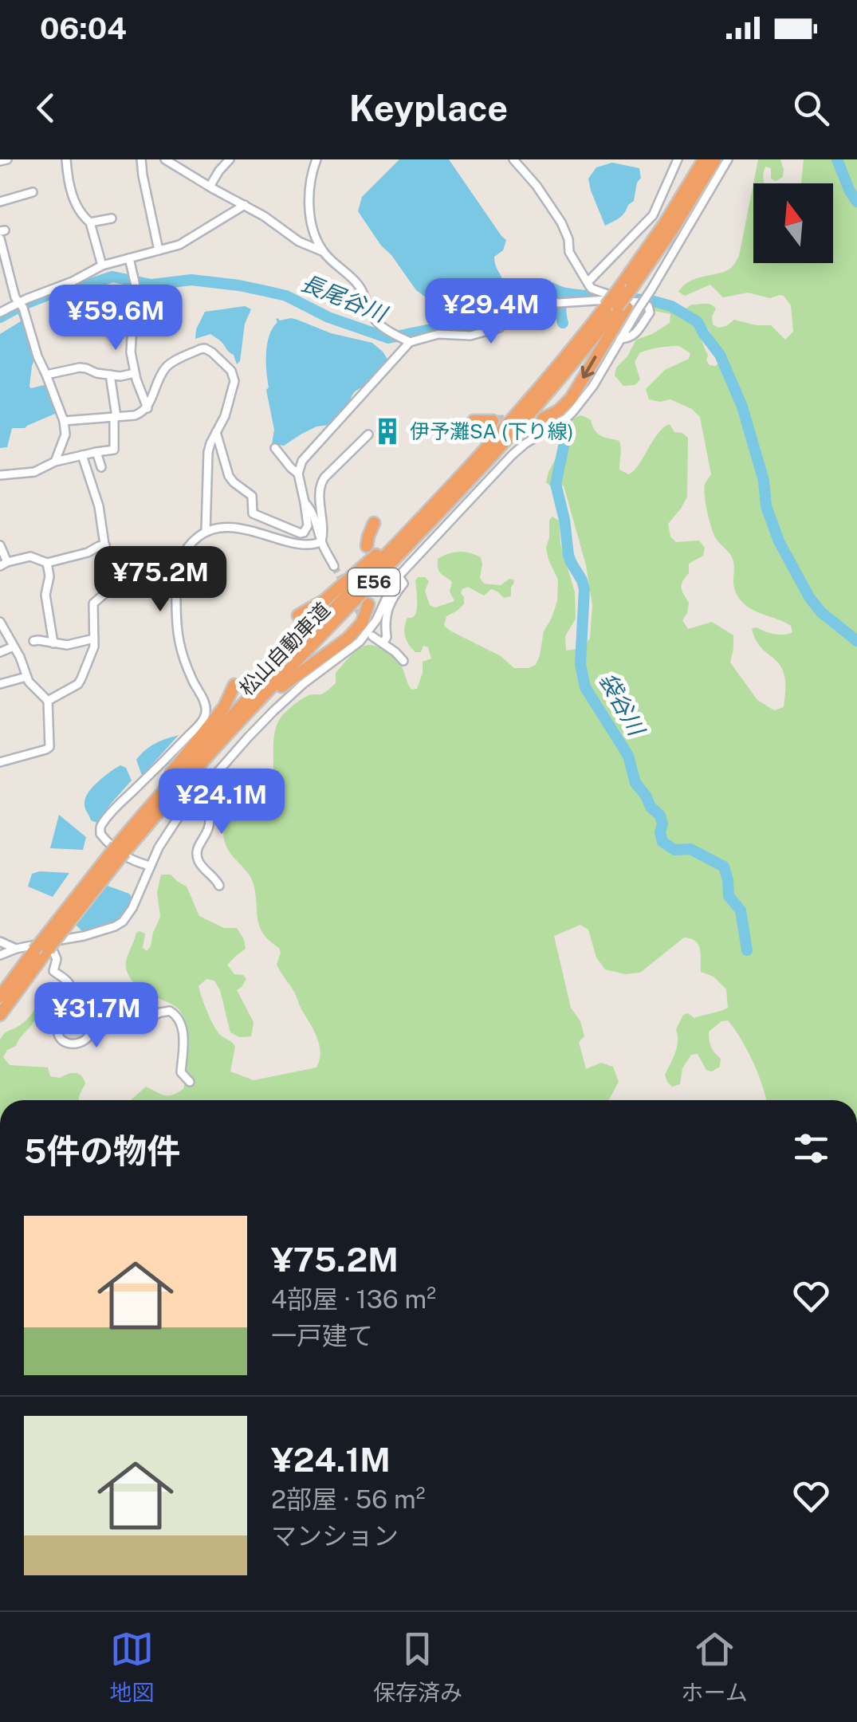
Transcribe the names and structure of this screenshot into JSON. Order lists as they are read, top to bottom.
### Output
{
  "streets": {
    "highway": ["E56", "松山自動車道"]
  },
  "water": ["長尾谷川", "袋谷川"],
  "places": {
    "building": ["伊予灘SA (下り線)"]
  },
  "north": "top",
  "page": {
    "status": "06:04",
    "header": "Keyplace",
    "price": [
      "¥29.4M",
      "¥59.6M",
      "¥75.2M",
      "¥24.1M",
      "¥31.7M"
    ],
    "heading": "5件の物件",
    "list": [
      {
        "name": "¥75.2M",
        "note": "4部屋 · 136 m² · 一戸建て"
      },
      {
        "name": "¥24.1M",
        "note": "2部屋 · 56 m² · マンション"
      }
    ],
    "tabs": ["地図", "保存済み", "ホーム"]
  }
}
